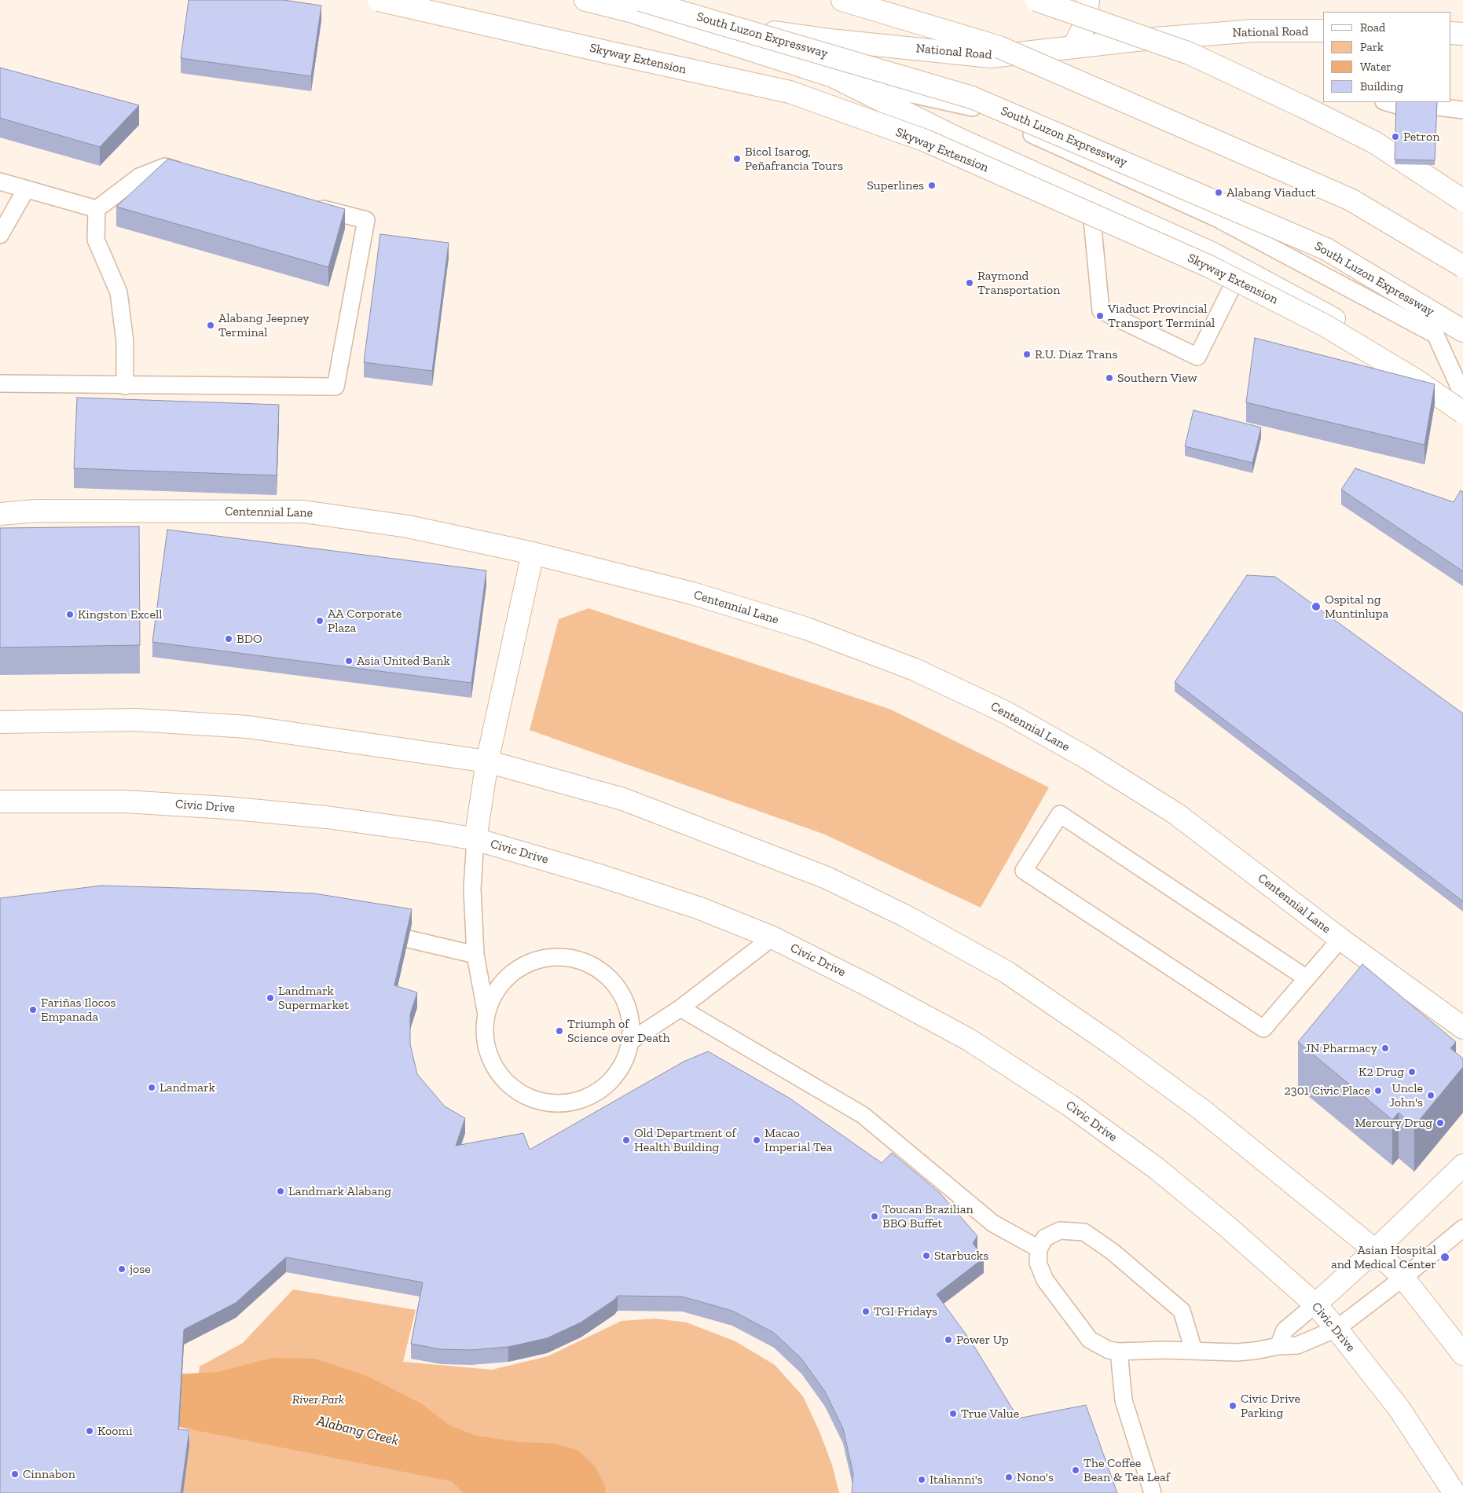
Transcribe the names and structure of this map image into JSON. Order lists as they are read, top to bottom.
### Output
{
  "streets": {
    "main road": [
      "National Road",
      "South Luzon Expressway",
      "Skyway Extension",
      "Centennial Lane",
      "Civic Drive"
    ]
  },
  "crossings": [
    ["National Road", "South Luzon Expressway"]
  ],
  "water": ["Alabang Creek"],
  "parks": ["River Park"],
  "places": [
    "Petron",
    "Bicol Isarog, Peñafrancia Tours",
    "Superlines",
    "Alabang Viaduct",
    "Raymond Transportation",
    "Viaduct Provincial Transport Terminal",
    "Alabang Jeepney Terminal",
    "R.U. Diaz Trans",
    "Southern View",
    "Ospital ng Muntinlupa",
    "Kingston Excell",
    "AA Corporate Plaza",
    "BDO",
    "Asia United Bank",
    "Landmark Supermarket",
    "Fariñas Ilocos Empanada",
    "Triumph of Science over Death",
    "JN Pharmacy",
    "K2 Drug",
    "Landmark",
    "2301 Civic Place",
    "Uncle John's",
    "Mercury Drug",
    "Old Department of Health Building",
    "Macao Imperial Tea",
    "Landmark Alabang",
    "Toucan Brazilian BBQ Buffet",
    "Starbucks",
    "Asian Hospital and Medical Center",
    "jose",
    "TGI Fridays",
    "Power Up",
    "Civic Drive Parking",
    "True Value",
    "Koomi",
    "The Coffee Bean & Tea Leaf",
    "Cinnabon",
    "Nono's",
    "Italianni's"
  ],
  "legend": [
    "Road",
    "Park",
    "Water",
    "Building"
  ]
}
